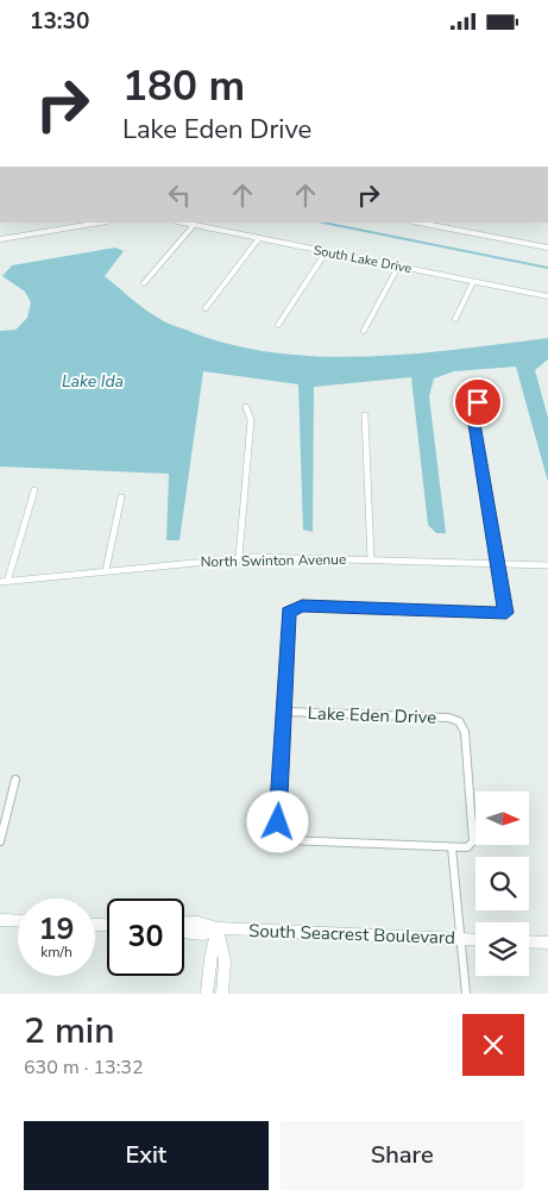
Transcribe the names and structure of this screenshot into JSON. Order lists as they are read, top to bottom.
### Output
{
  "streets": {
    "street": [
      "South Lake Drive",
      "North Swinton Avenue",
      "Lake Eden Drive",
      "South Seacrest Boulevard"
    ]
  },
  "water": ["Lake Ida"],
  "north": "right",
  "page": {
    "status": "13:30",
    "turn": ["180 m", "Lake Eden Drive"],
    "speed": "19 km/h",
    "limit": "30",
    "heading": ["2 min", "630 m · 13:32"],
    "buttons": ["Exit", "Share"]
  }
}
